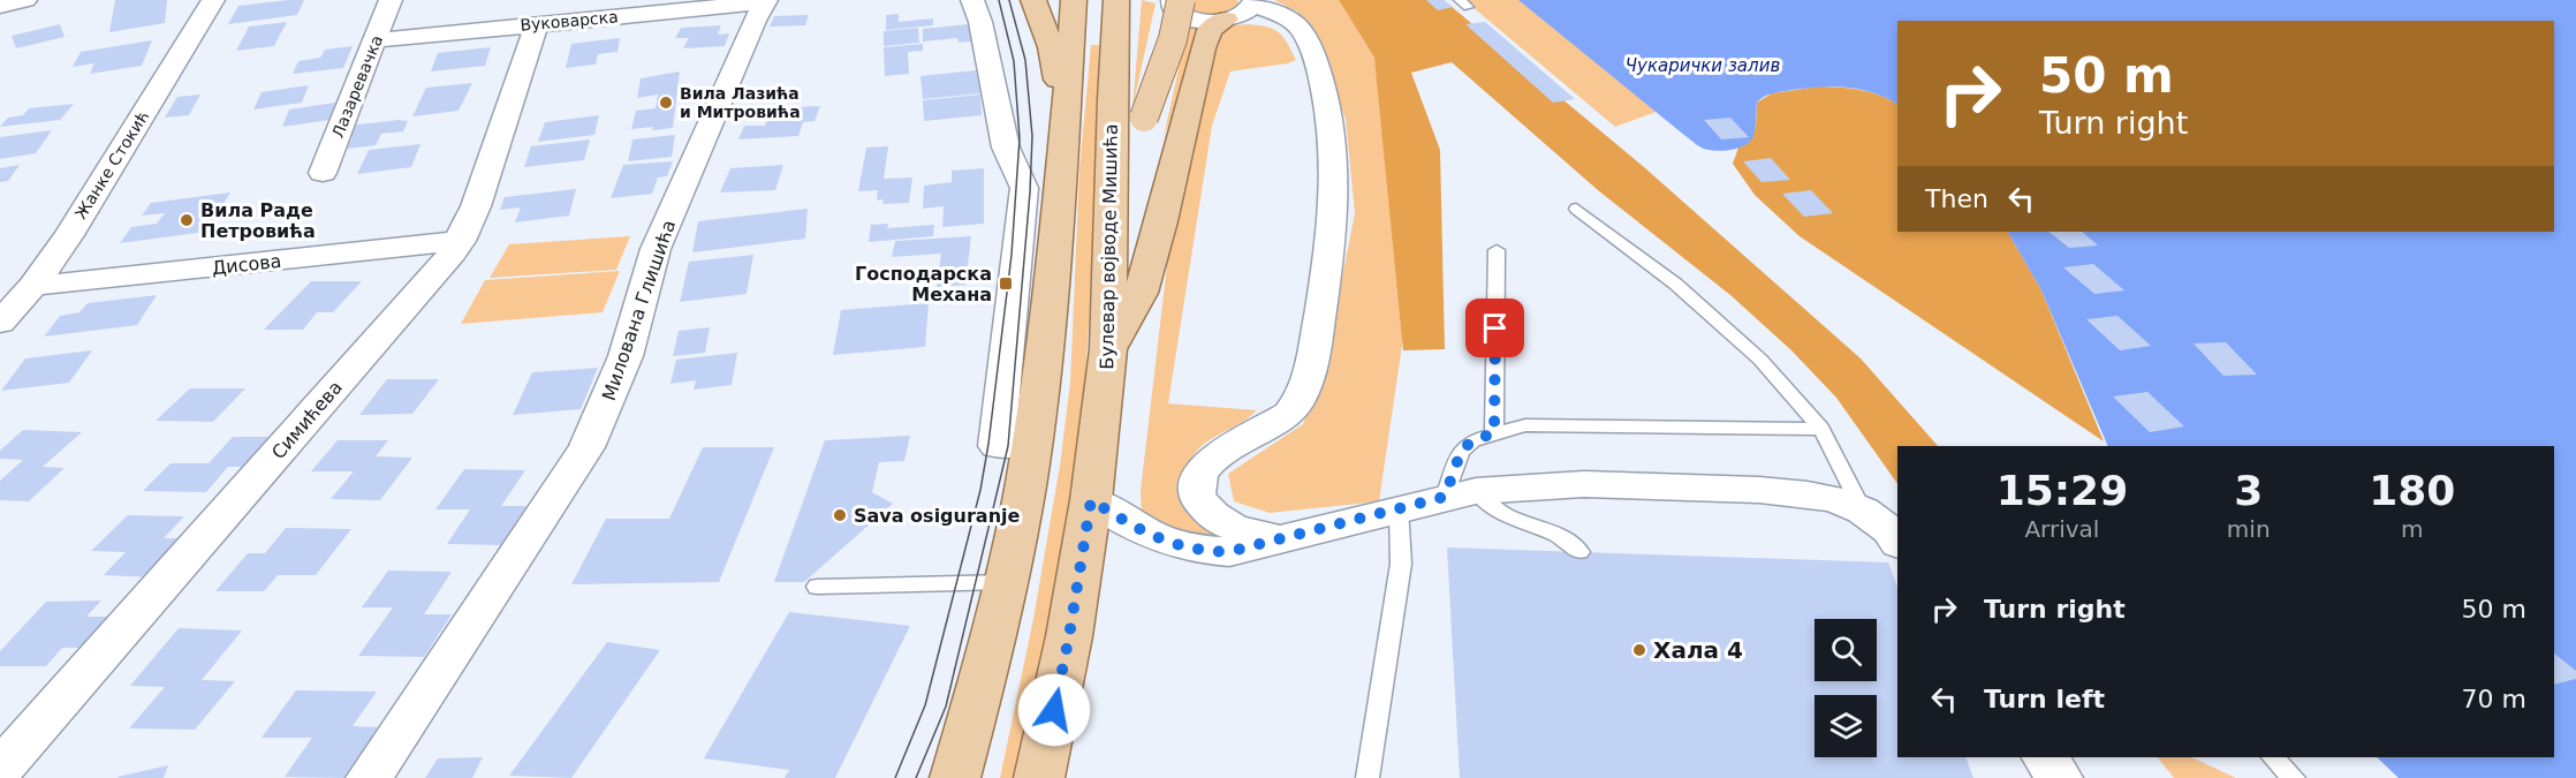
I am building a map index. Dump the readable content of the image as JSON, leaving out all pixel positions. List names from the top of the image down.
{
  "streets": {
    "main road": ["Булевар војводе Мишића"],
    "street": [
      "Вуковарска",
      "Лазаревачка",
      "Жанке Стокић",
      "Дисова",
      "Милована Глишића",
      "Симићева"
    ]
  },
  "crossings": [
    ["Вуковарска", "Лазаревачка"],
    ["Вуковарска", "Милована Глишића"],
    ["Вуковарска", "Симићева"],
    ["Жанке Стокић", "Дисова"],
    ["Дисова", "Симићева"]
  ],
  "water": ["Чукарички залив"],
  "places": {
    "other": [
      "Вила Лазића и Митровића",
      "Вила Раде Петровића",
      "Sava osiguranje",
      "Хала 4"
    ],
    "transit": ["Господарска Механа"]
  },
  "page": {
    "turn": ["50 m", "Turn right"],
    "then": "Then",
    "eta": [
      "15:29",
      "Arrival",
      "3",
      "min",
      "180",
      "m"
    ],
    "list": [
      {
        "name": "Turn right",
        "value": "50 m"
      },
      {
        "name": "Turn left",
        "value": "70 m"
      }
    ]
  }
}
